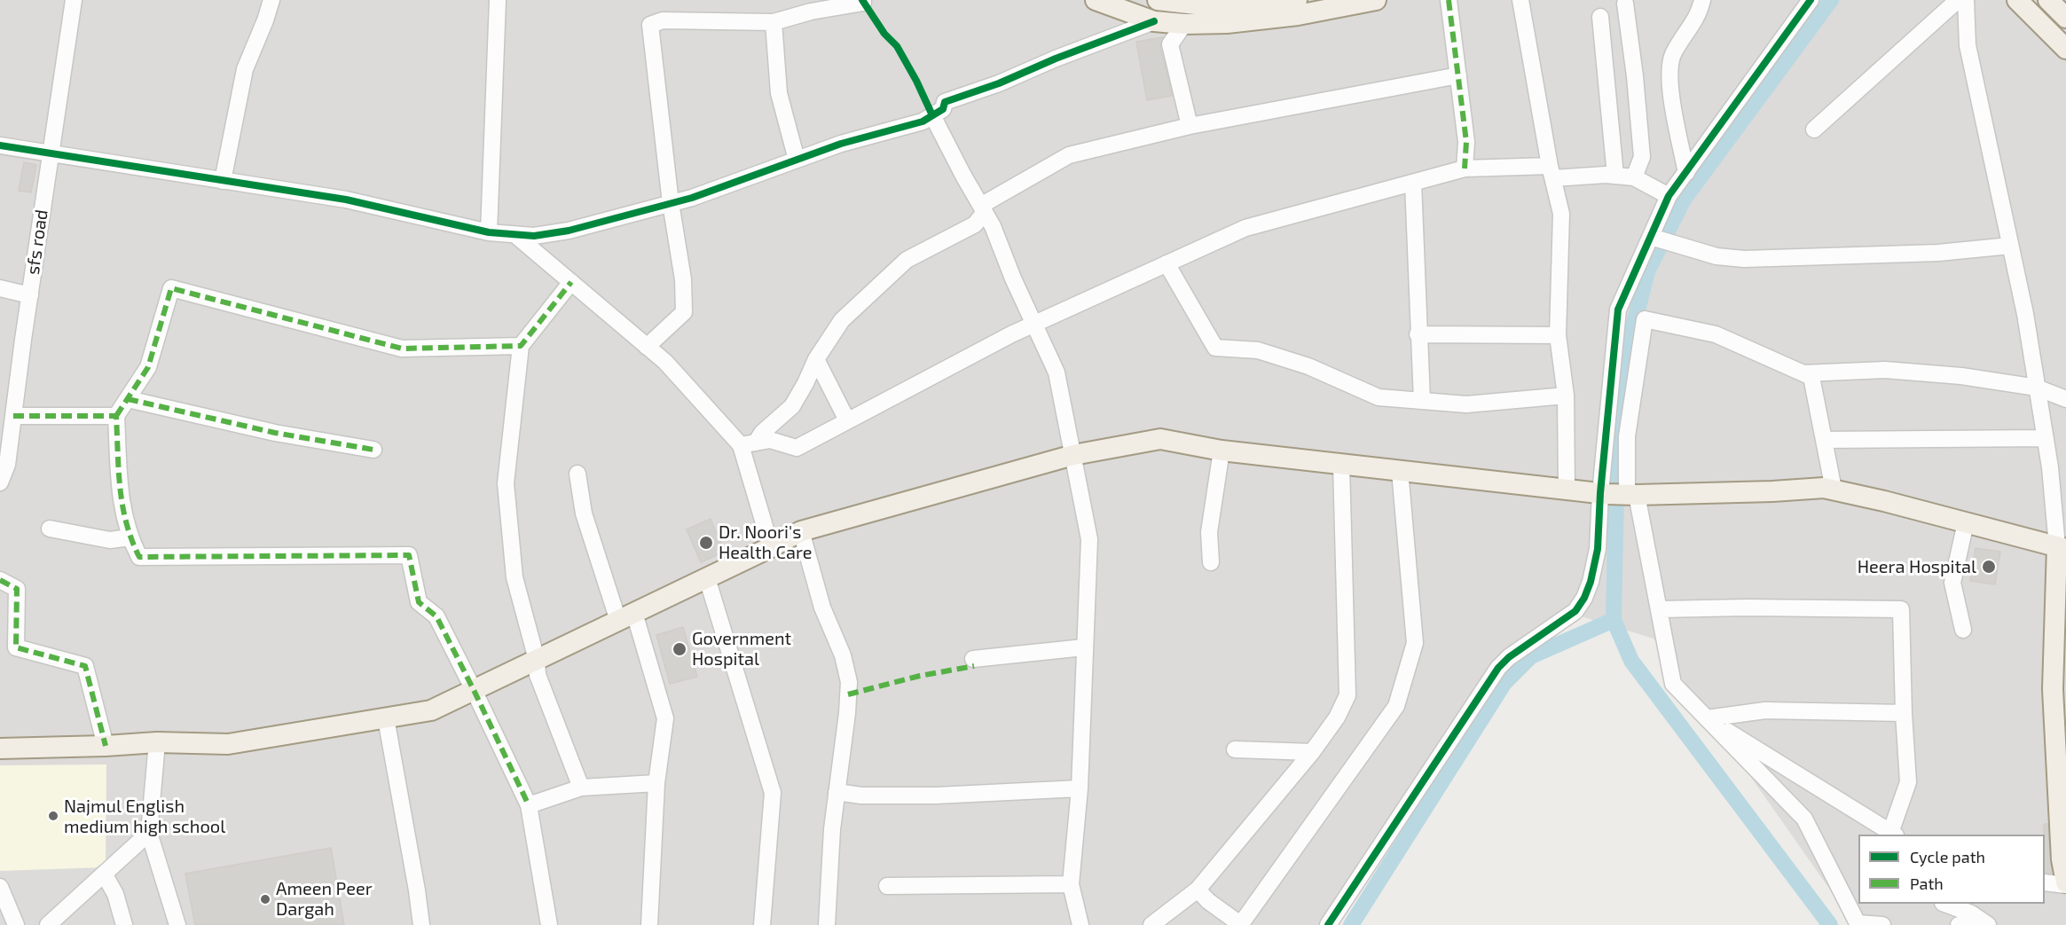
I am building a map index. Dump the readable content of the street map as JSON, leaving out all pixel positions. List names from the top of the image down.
{
  "streets": {
    "street": ["sfs road"]
  },
  "places": [
    "Dr. Noori's Health Care",
    "Heera Hospital",
    "Government Hospital",
    "Najmul English medium high school",
    "Ameen Peer Dargah"
  ],
  "legend": ["Cycle path", "Path"]
}
